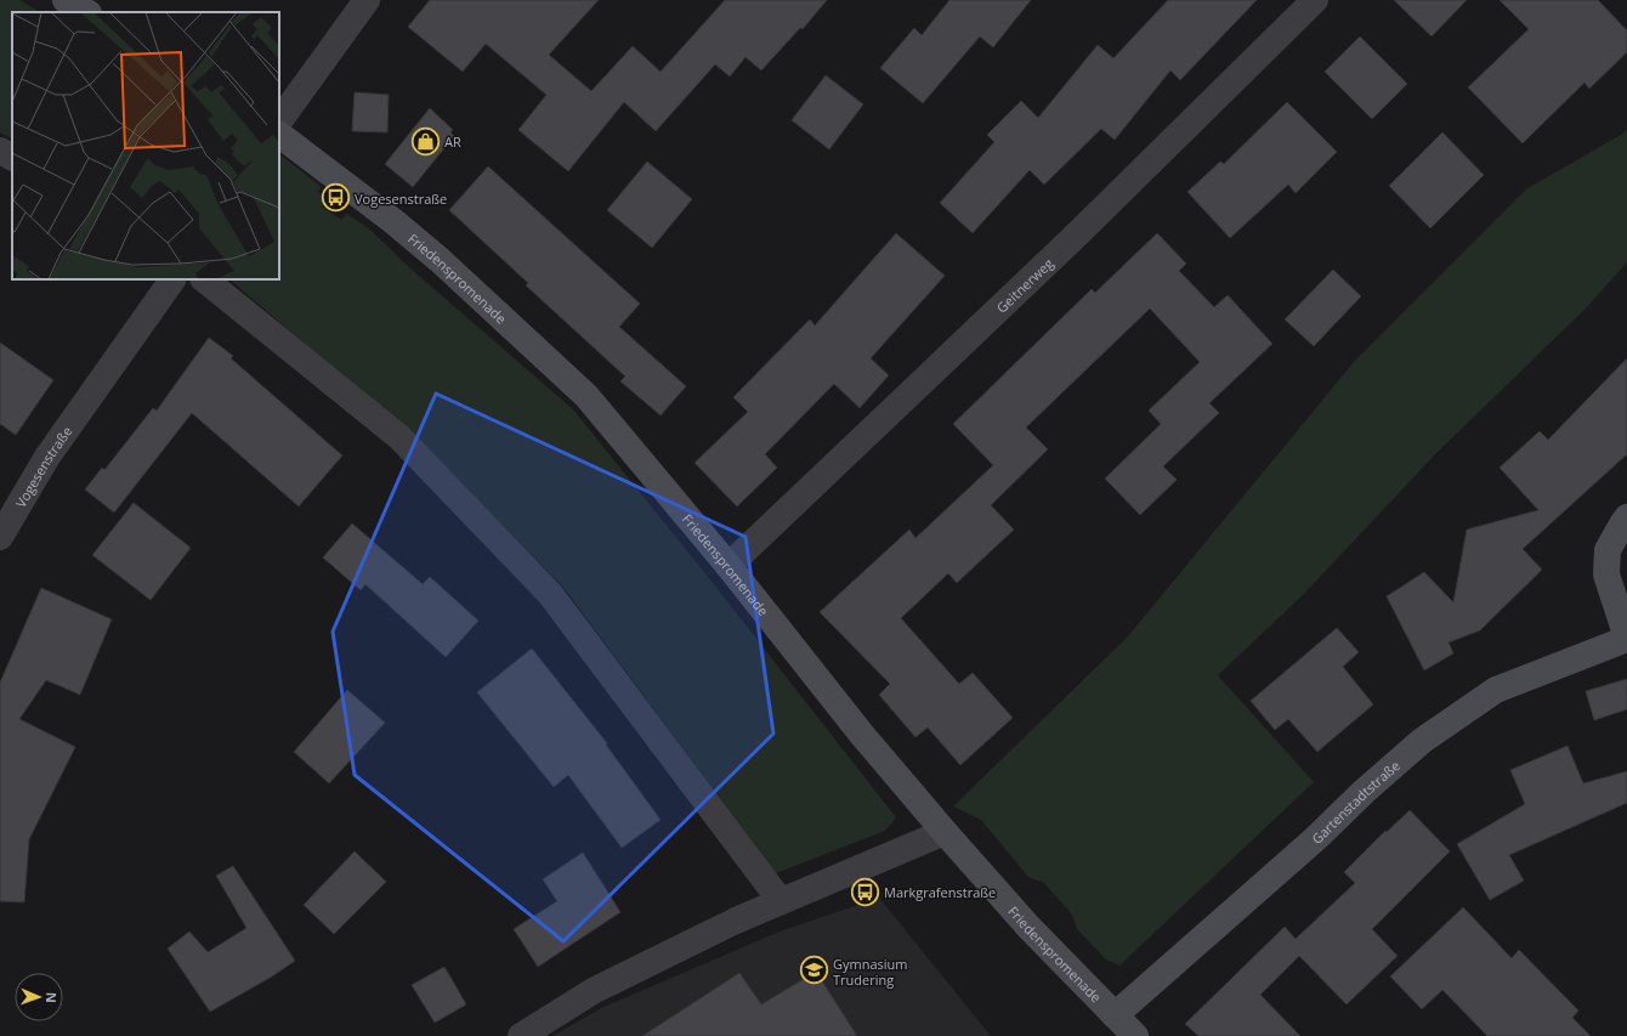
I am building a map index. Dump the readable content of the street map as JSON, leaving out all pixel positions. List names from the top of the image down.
{
  "streets": {
    "street": [
      "Friedenspromenade",
      "Geitnerweg",
      "Vogesenstraße",
      "Gartenstadtstraße"
    ]
  },
  "crossings": [
    ["Friedenspromenade", "Geitnerweg"],
    ["Friedenspromenade", "Gartenstadtstraße"]
  ],
  "places": {
    "shop": ["AR"],
    "bus stop": ["Vogesenstraße", "Markgrafenstraße"],
    "school or university": ["Gymnasium Trudering"]
  },
  "north": "right"
}
